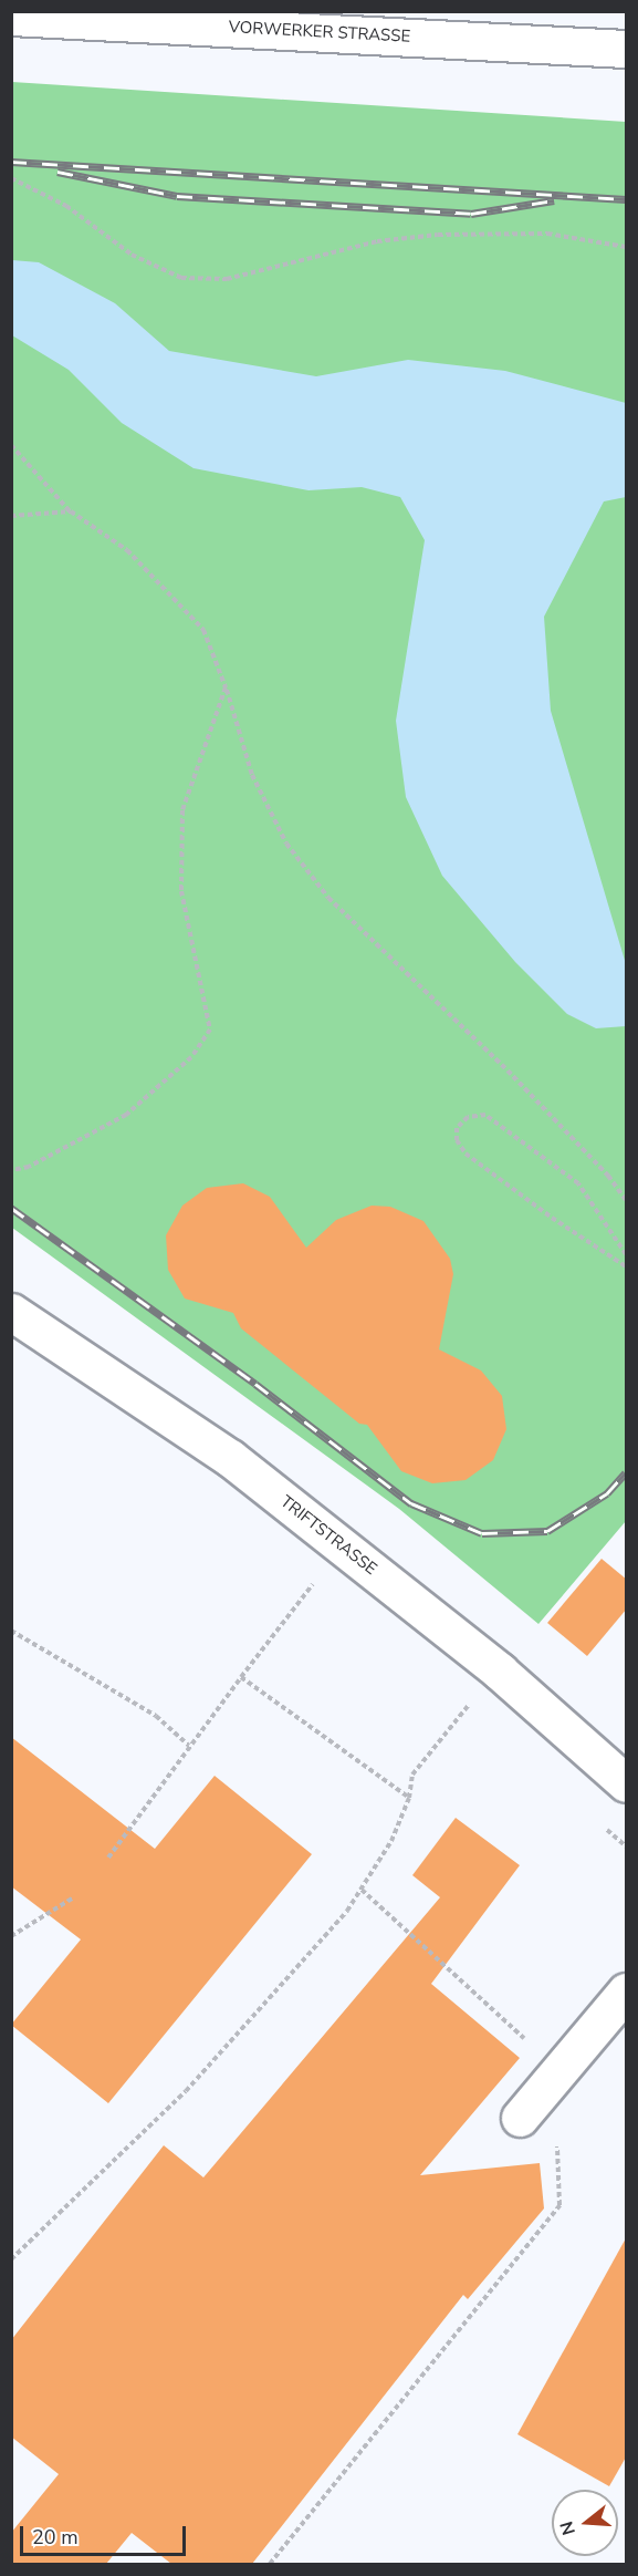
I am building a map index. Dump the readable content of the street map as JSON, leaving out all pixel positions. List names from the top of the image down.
{
  "streets": {
    "street": ["VORWERKER STRASSE", "TRIFTSTRASSE"]
  },
  "scale_bar": "20 m",
  "north": "left"
}
